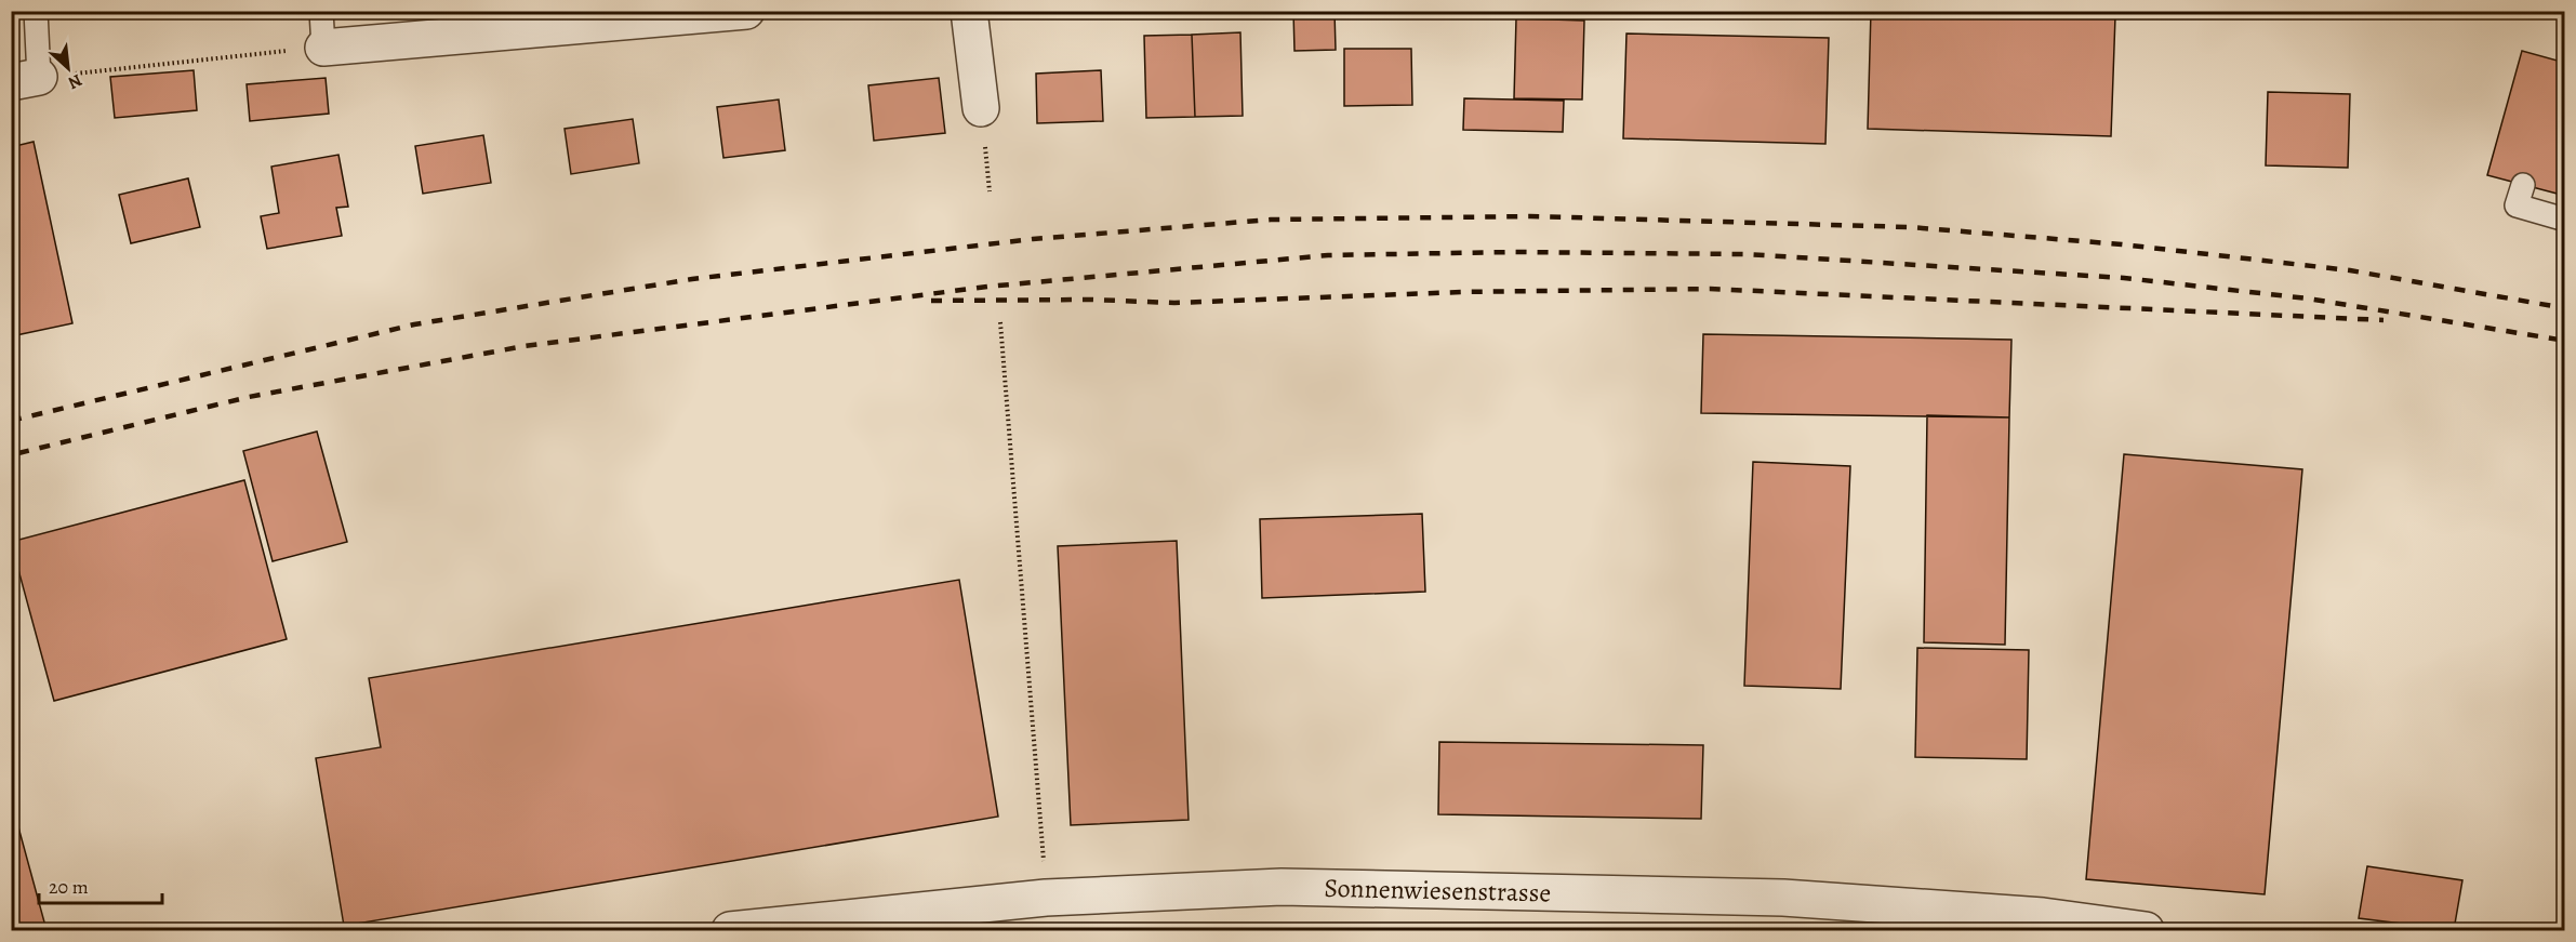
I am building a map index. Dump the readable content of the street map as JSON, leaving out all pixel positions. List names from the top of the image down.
{
  "streets": {
    "street": ["Sonnenwiesenstrasse"]
  },
  "scale_bar": "20 m",
  "north": "bottom right"
}
